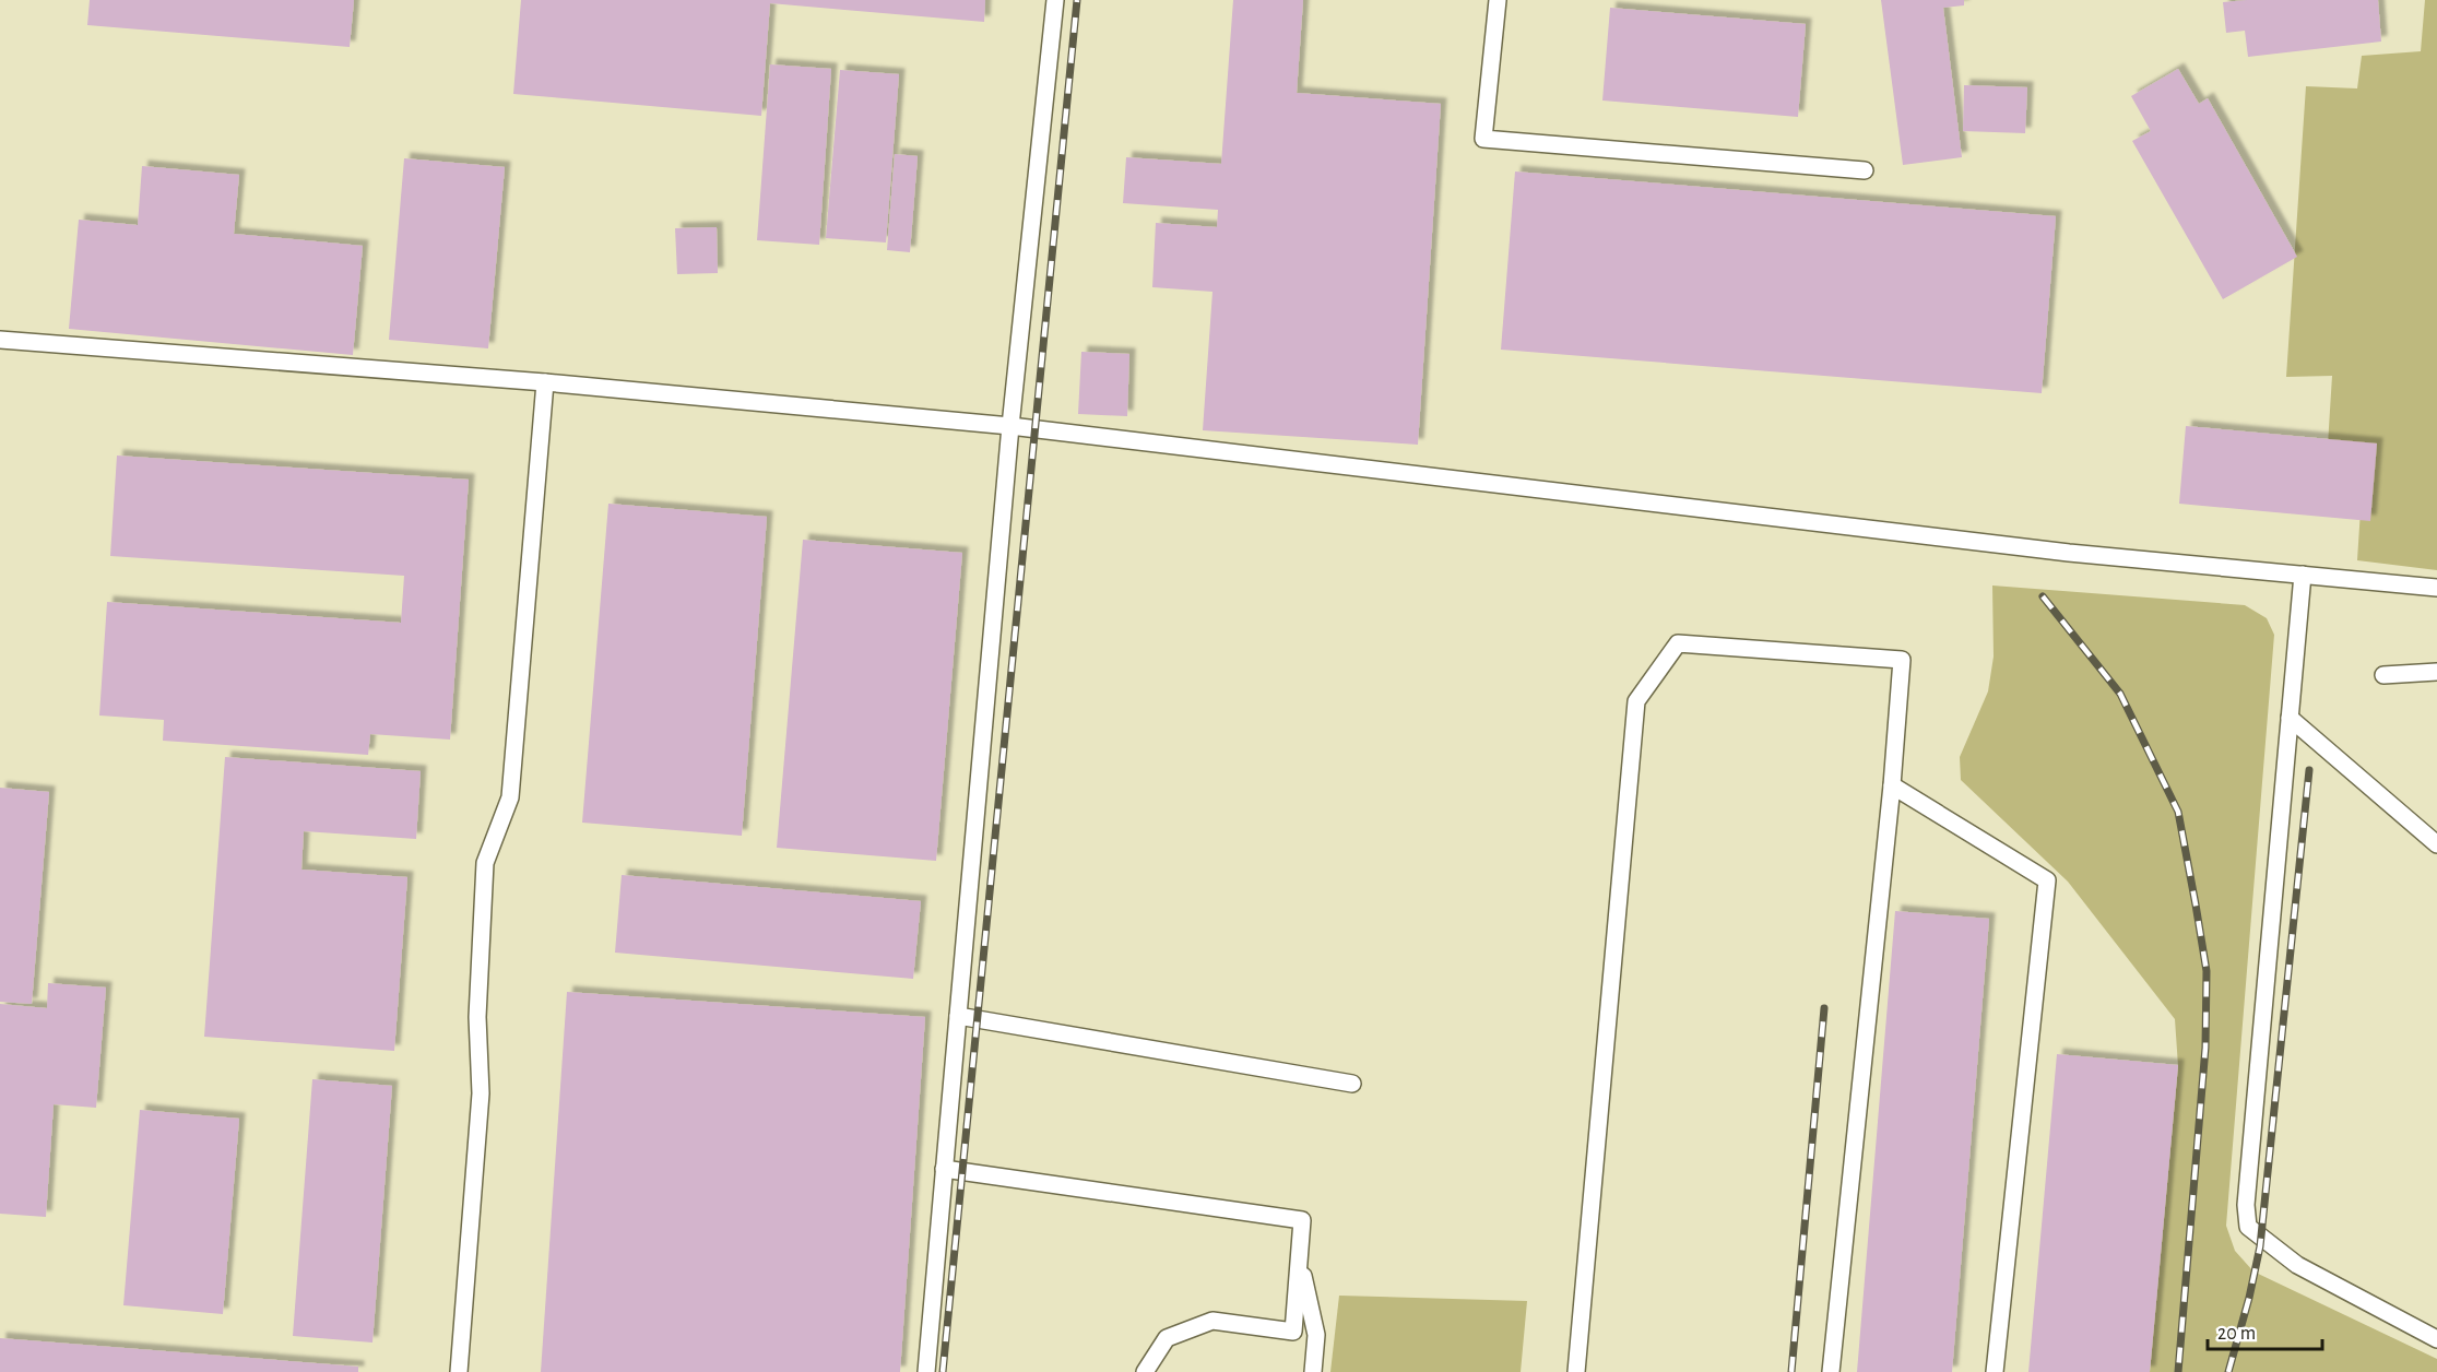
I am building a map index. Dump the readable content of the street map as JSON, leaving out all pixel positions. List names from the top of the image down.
{
  "scale_bar": "20 m"
}
